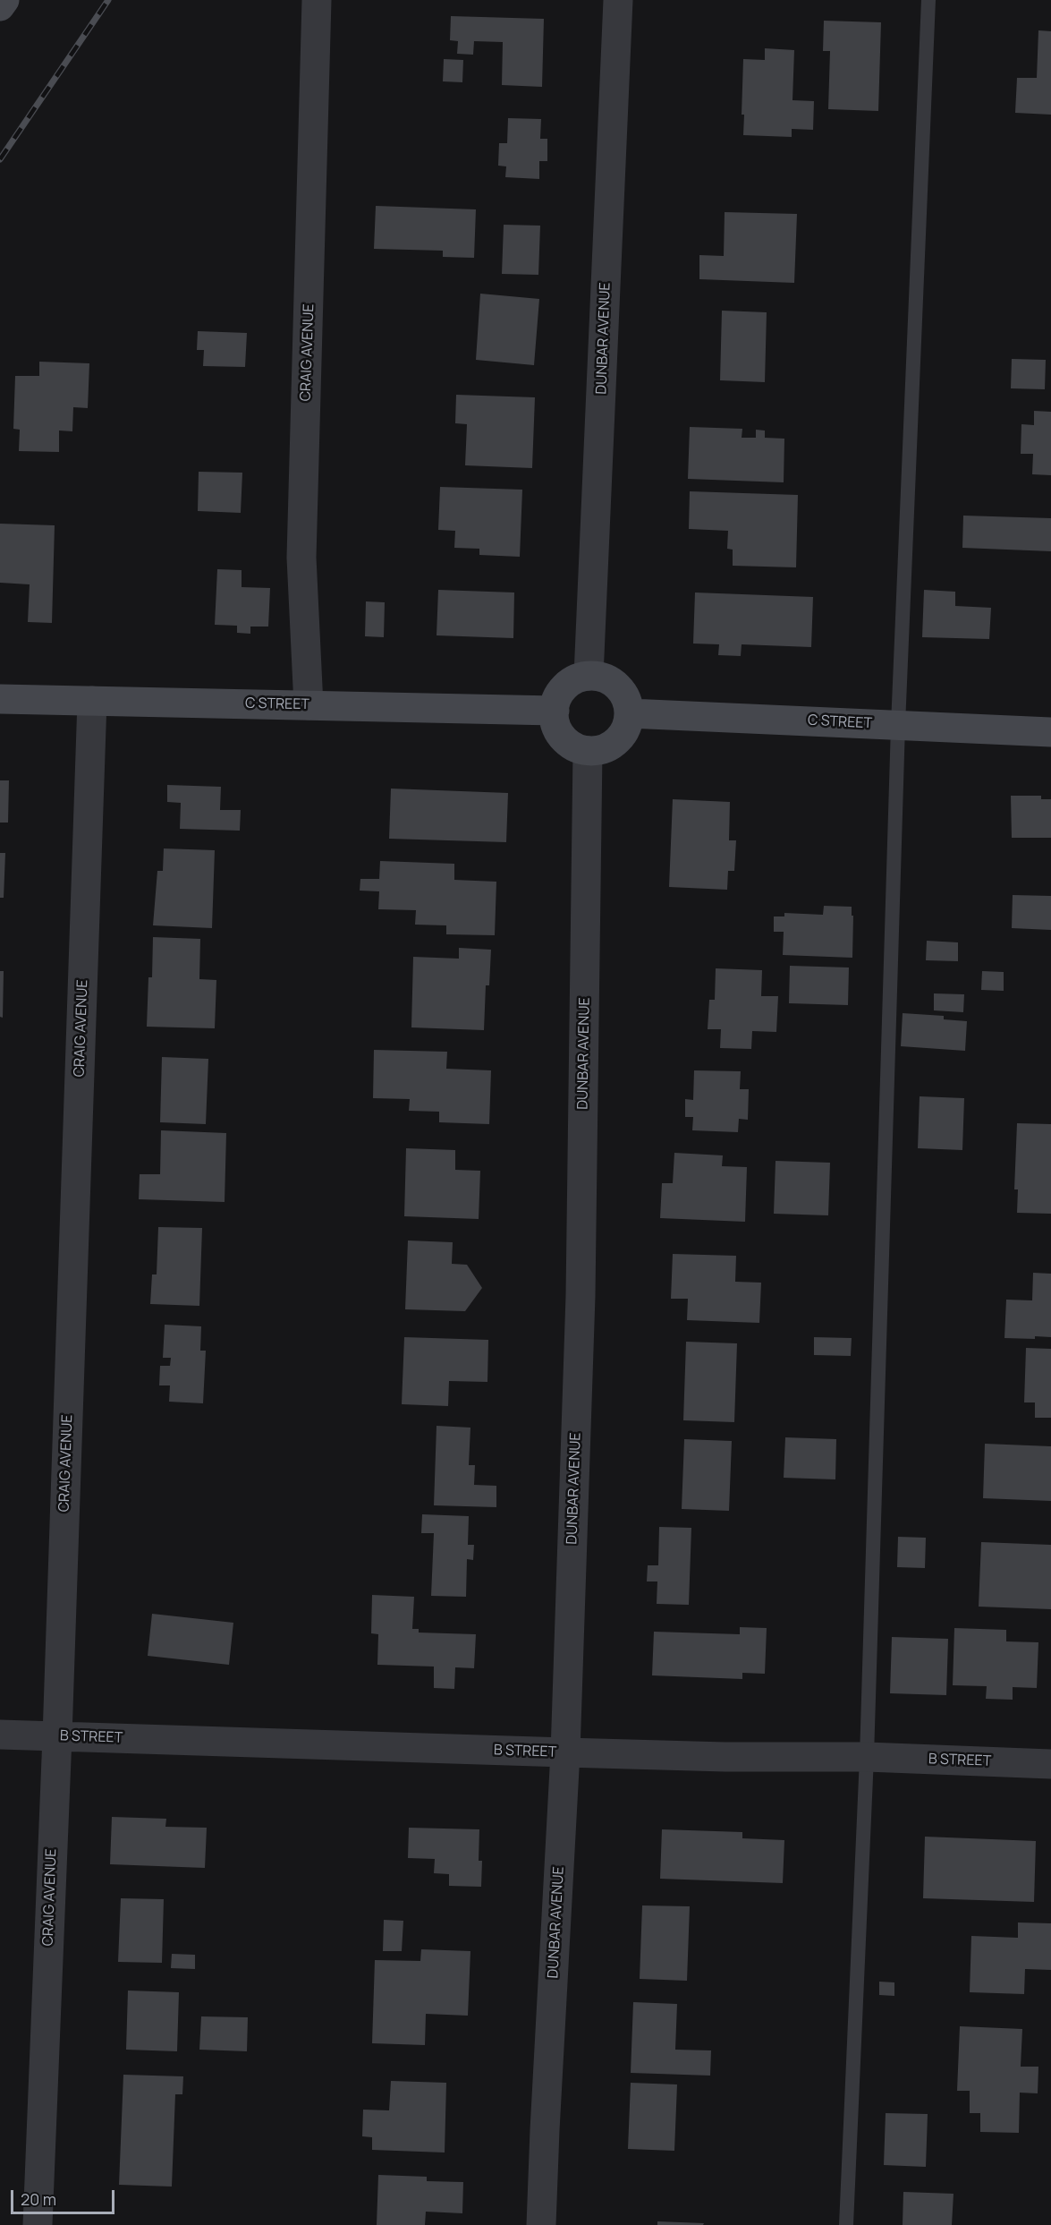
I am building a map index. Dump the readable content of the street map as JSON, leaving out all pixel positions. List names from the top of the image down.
{
  "streets": {
    "street": [
      "DUNBAR AVENUE",
      "CRAIG AVENUE",
      "C STREET",
      "B STREET"
    ]
  },
  "crossings": [
    ["DUNBAR AVENUE", "C STREET"],
    ["DUNBAR AVENUE", "B STREET"],
    ["CRAIG AVENUE", "C STREET"],
    ["CRAIG AVENUE", "B STREET"]
  ],
  "scale_bar": "20 m"
}
